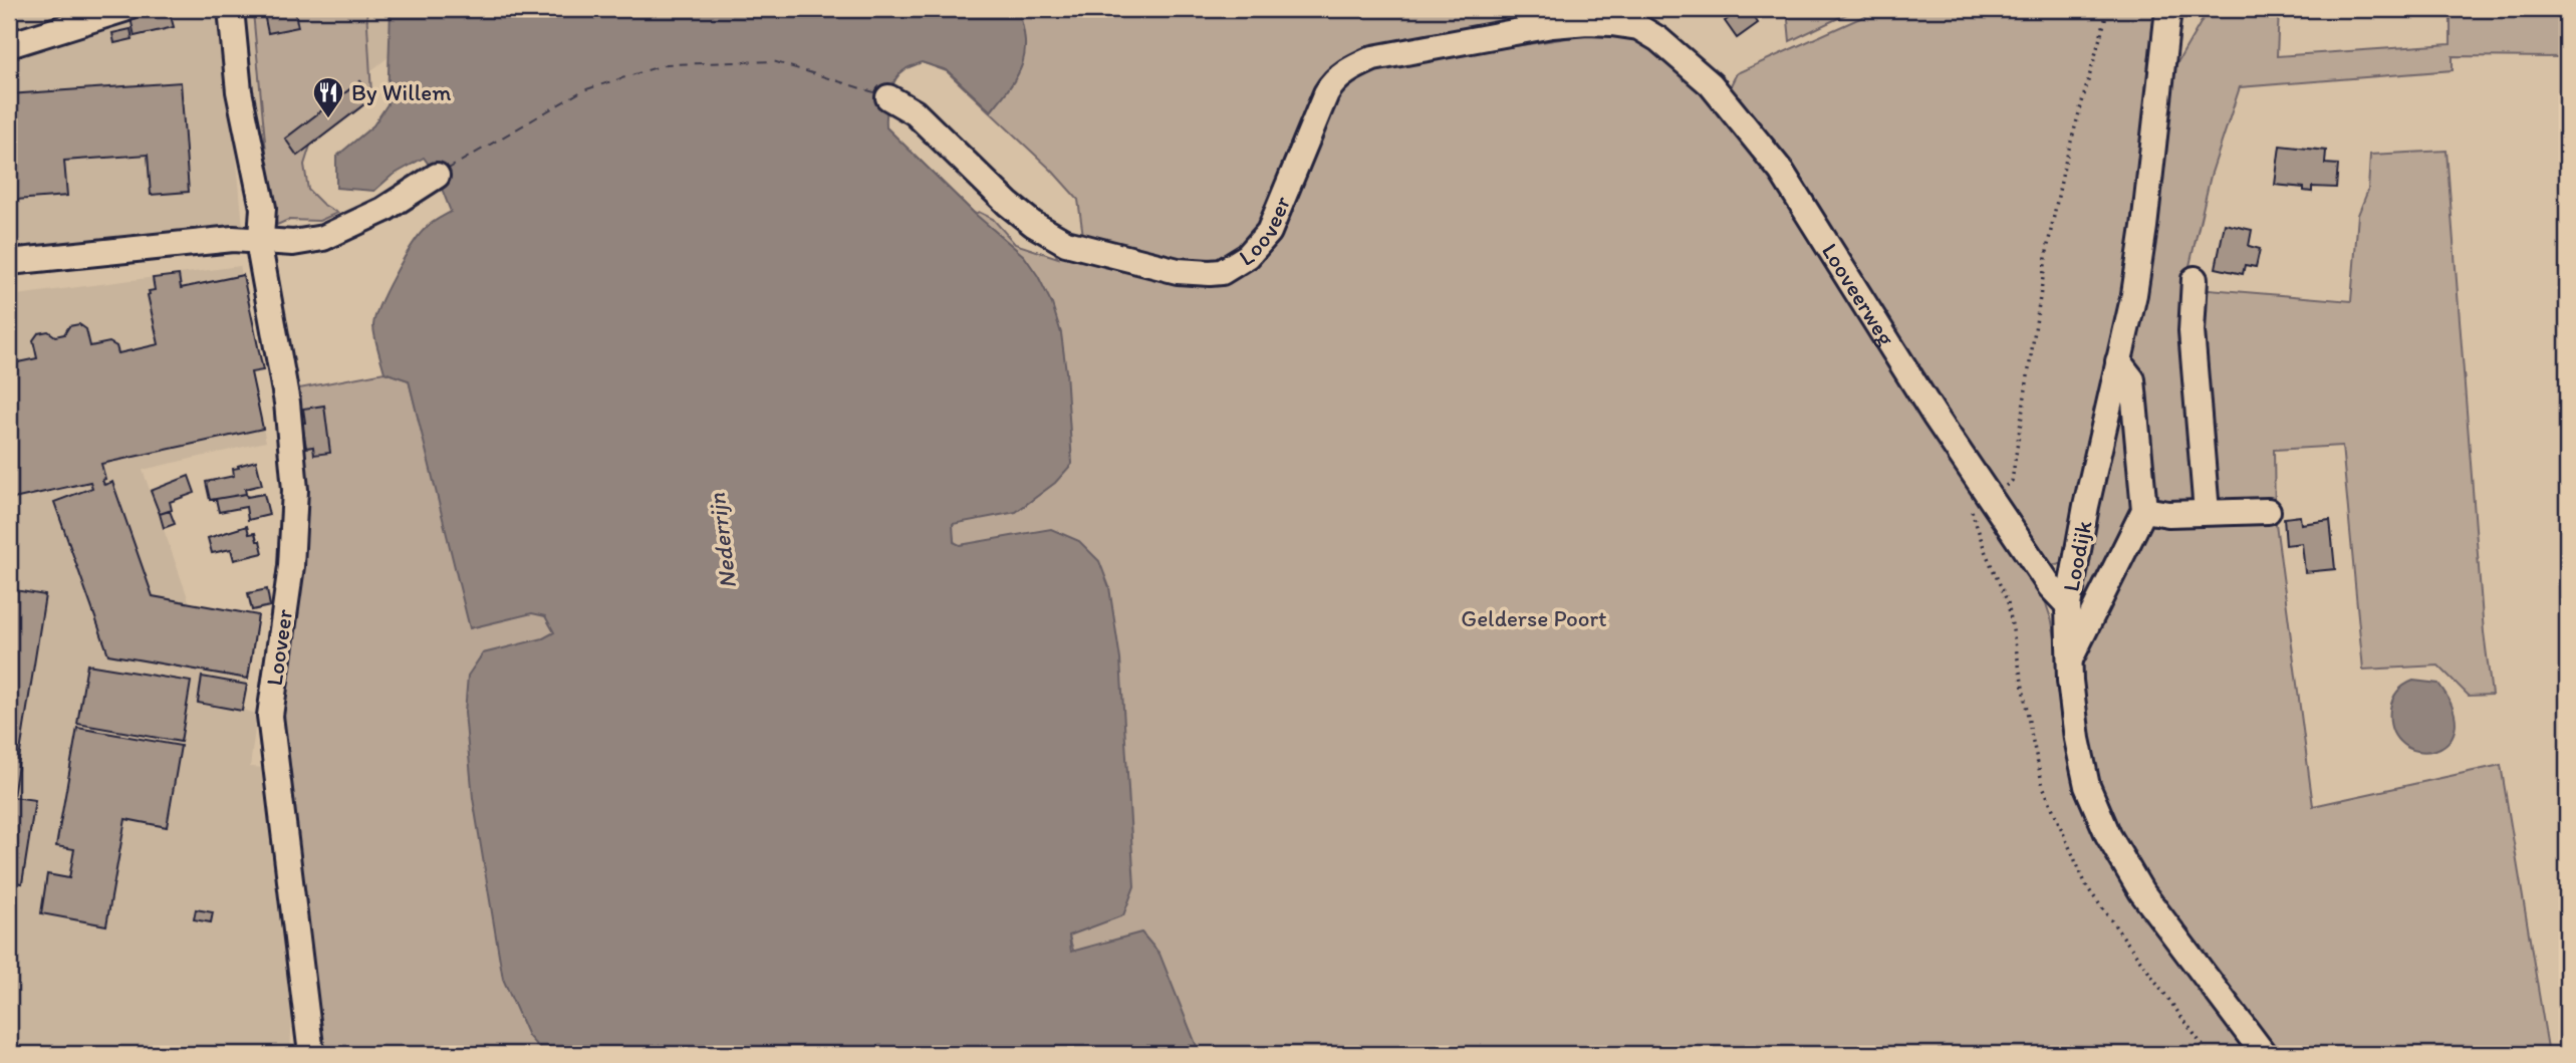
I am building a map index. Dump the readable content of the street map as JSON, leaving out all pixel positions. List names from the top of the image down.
{
  "streets": {
    "street": ["Looveer", "Looveerweg", "Loodijk"]
  },
  "crossings": [
    ["Looveer", "Looveerweg"],
    ["Looveerweg", "Loodijk"]
  ],
  "water": ["Nederrijn"],
  "parks": ["Gelderse Poort"],
  "places": {
    "restaurant": ["By Willem"]
  }
}
